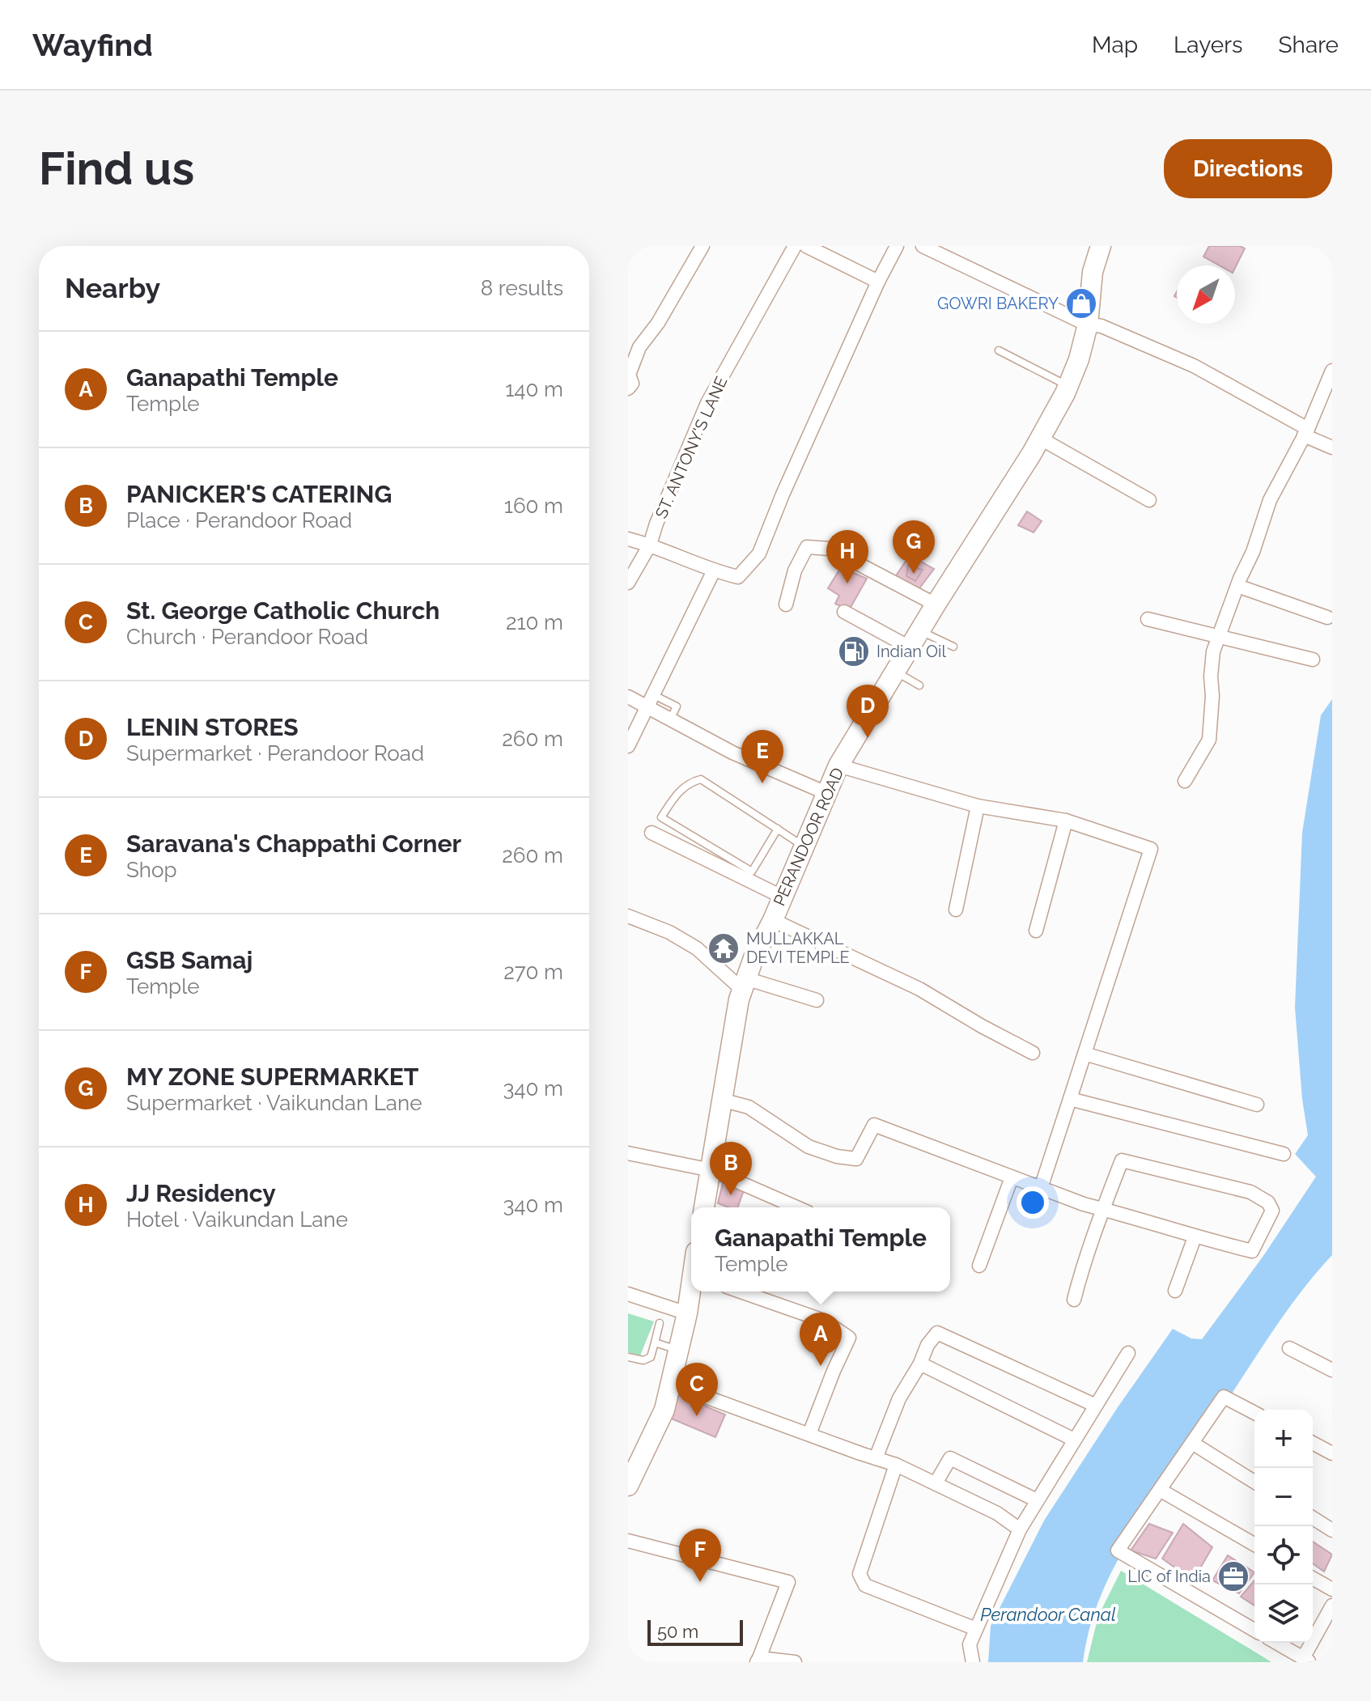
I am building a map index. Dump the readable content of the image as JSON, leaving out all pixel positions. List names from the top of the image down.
{
  "streets": {
    "main road": ["PERANDOOR ROAD"],
    "street": ["ST. ANTONY'S LANE"]
  },
  "water": ["Perandoor Canal"],
  "places": {
    "shop": ["GOWRI BAKERY"],
    "fuel station": ["Indian Oil"],
    "temple": ["MULLAKKAL DEVI TEMPLE"],
    "office": ["LIC of India"]
  },
  "scale_bar": "50 m",
  "north": "bottom left",
  "page": {
    "header": "Wayfind",
    "nav": ["Map", "Layers", "Share"],
    "buttons": "Directions",
    "title": "Find us",
    "heading": ["Nearby", "8 results"],
    "list": [
      {
        "mark": "A",
        "name": "Ganapathi Temple",
        "note": "Temple",
        "value": "140 m"
      },
      {
        "mark": "B",
        "name": "PANICKER'S CATERING",
        "note": "Place · Perandoor Road",
        "value": "160 m"
      },
      {
        "mark": "C",
        "name": "St. George Catholic Church",
        "note": "Church · Perandoor Road",
        "value": "210 m"
      },
      {
        "mark": "D",
        "name": "LENIN STORES",
        "note": "Supermarket · Perandoor Road",
        "value": "260 m"
      },
      {
        "mark": "E",
        "name": "Saravana's Chappathi Corner",
        "note": "Shop",
        "value": "260 m"
      },
      {
        "mark": "F",
        "name": "GSB Samaj",
        "note": "Temple",
        "value": "270 m"
      },
      {
        "mark": "G",
        "name": "MY ZONE SUPERMARKET",
        "note": "Supermarket · Vaikundan Lane",
        "value": "340 m"
      },
      {
        "mark": "H",
        "name": "JJ Residency",
        "note": "Hotel · Vaikundan Lane",
        "value": "340 m"
      }
    ],
    "pins": [
      "G",
      "H",
      "D",
      "E",
      "B",
      "A",
      "C",
      "F"
    ],
    "popup": ["Ganapathi Temple", "Temple"],
    "map_buttons": ["+", "−"],
    "scale": "50 m"
  }
}
